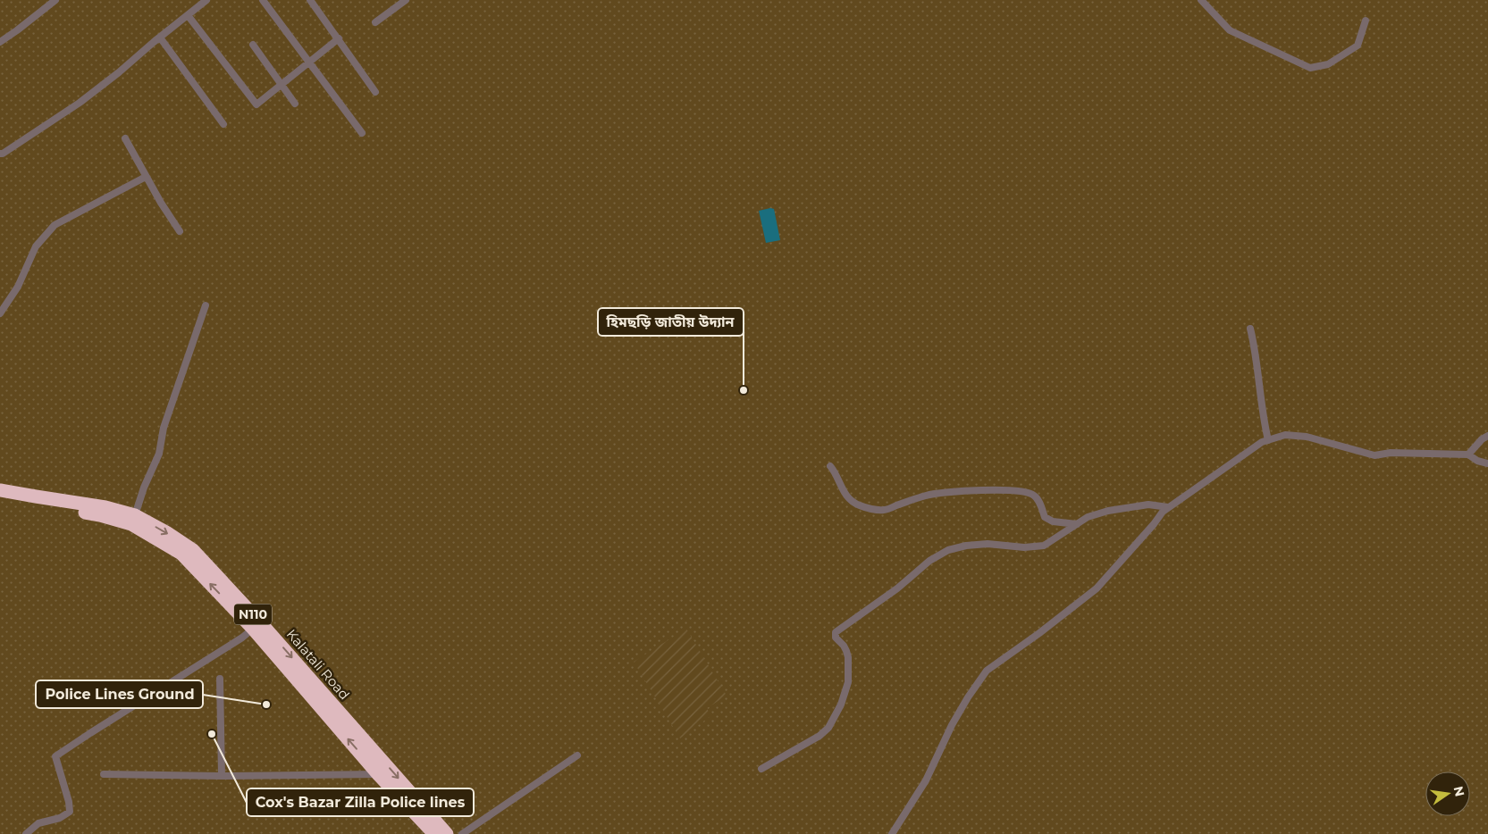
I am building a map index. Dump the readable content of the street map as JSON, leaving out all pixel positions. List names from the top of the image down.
{
  "streets": {
    "highway": ["N110", "Kalatali Road"]
  },
  "places": ["হিমছড়ি জাতীয় উদ্যান", "Police Lines Ground", "Cox's Bazar Zilla Police lines"],
  "north": "right"
}
